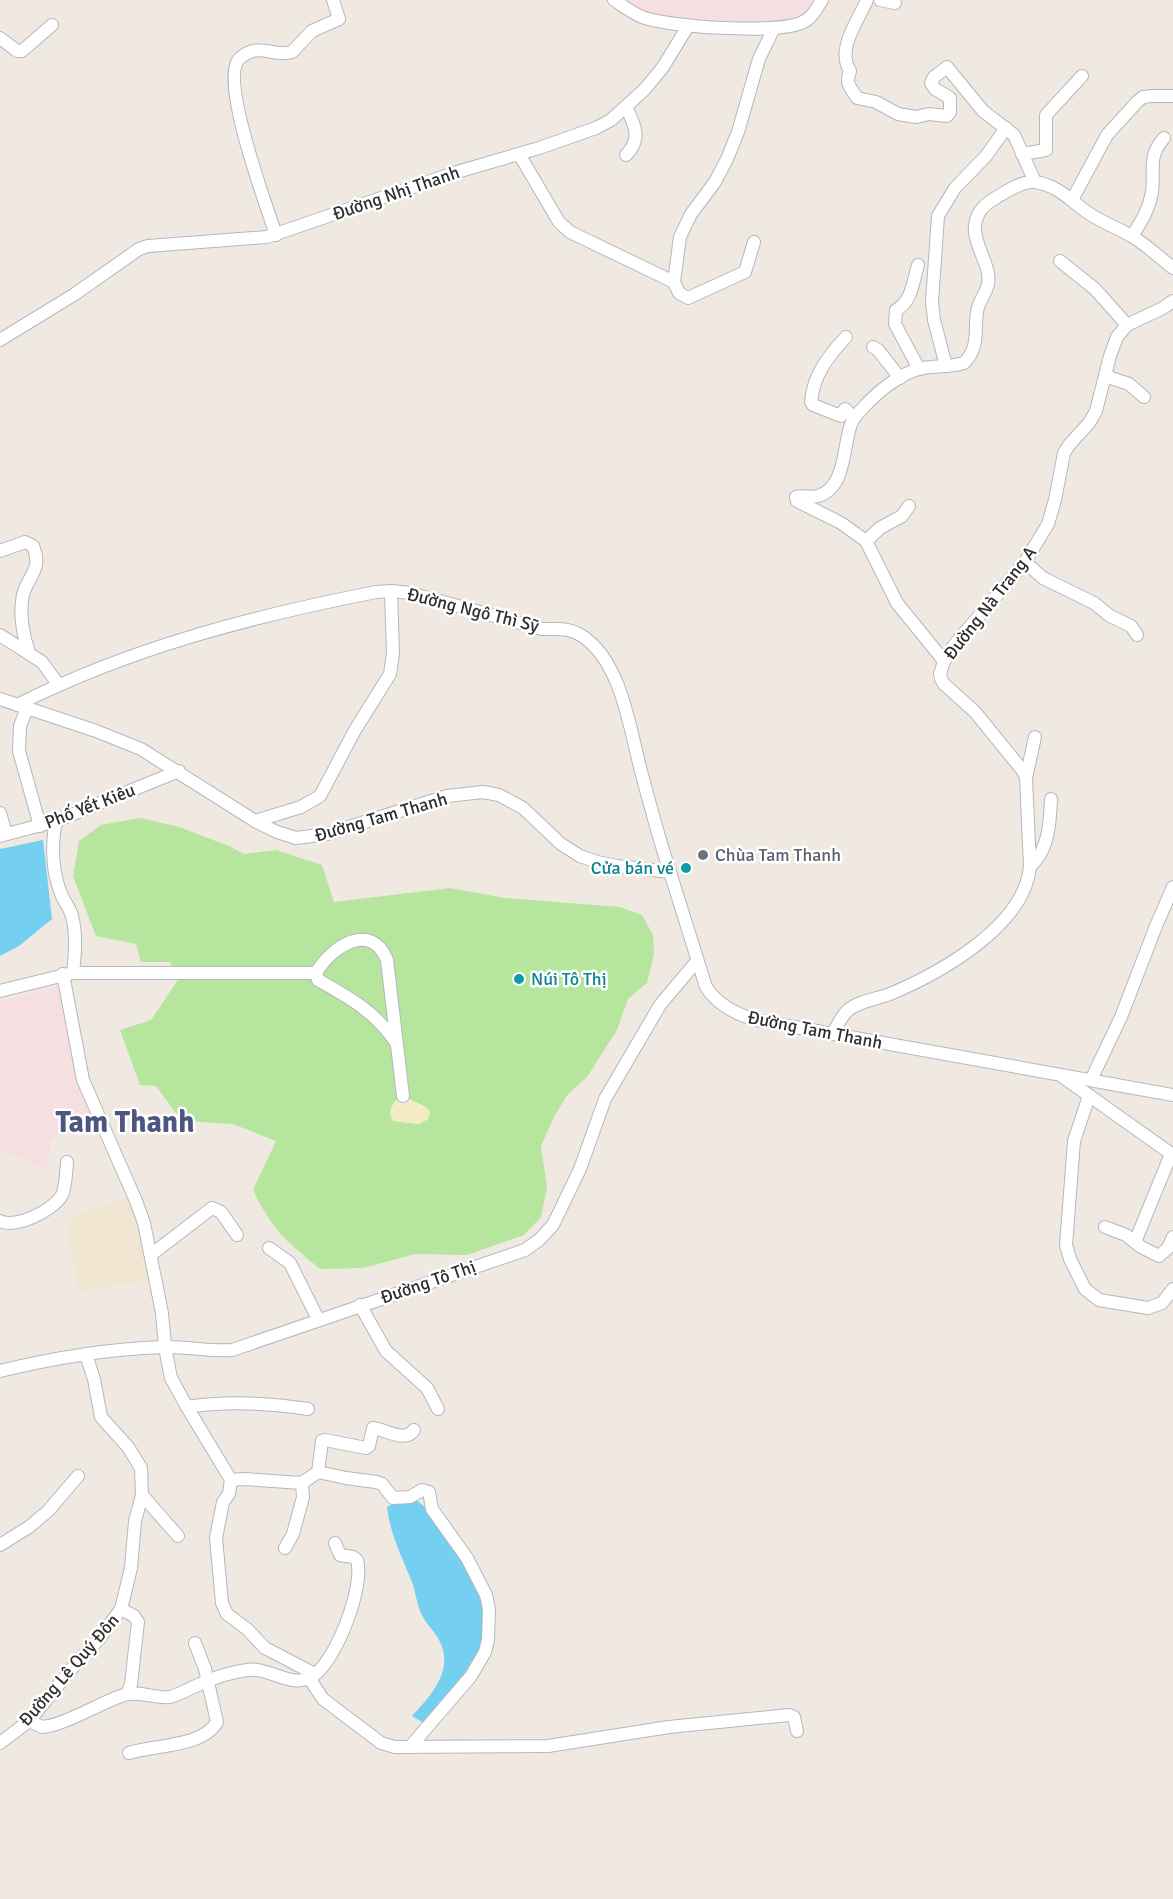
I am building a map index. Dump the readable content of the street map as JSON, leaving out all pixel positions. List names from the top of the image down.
{
  "streets": {
    "street": [
      "Đường Nhị Thanh",
      "Đường Nà Trang A",
      "Đường Ngô Thì Sỹ",
      "Phố Yết Kiêu",
      "Đường Tam Thanh",
      "Đường Tô Thị",
      "Đường Lê Quý Đôn"
    ]
  },
  "crossings": [
    ["Đường Ngô Thì Sỹ", "Đường Tam Thanh"],
    ["Phố Yết Kiêu", "Đường Tam Thanh"],
    ["Đường Tam Thanh", "Đường Tô Thị"],
    ["Đường Tô Thị", "Đường Lê Quý Đôn"]
  ],
  "districts": ["Tam Thanh"],
  "places": ["Chùa Tam Thanh", "Cửa bán vé", "Núi Tô Thị"]
}
